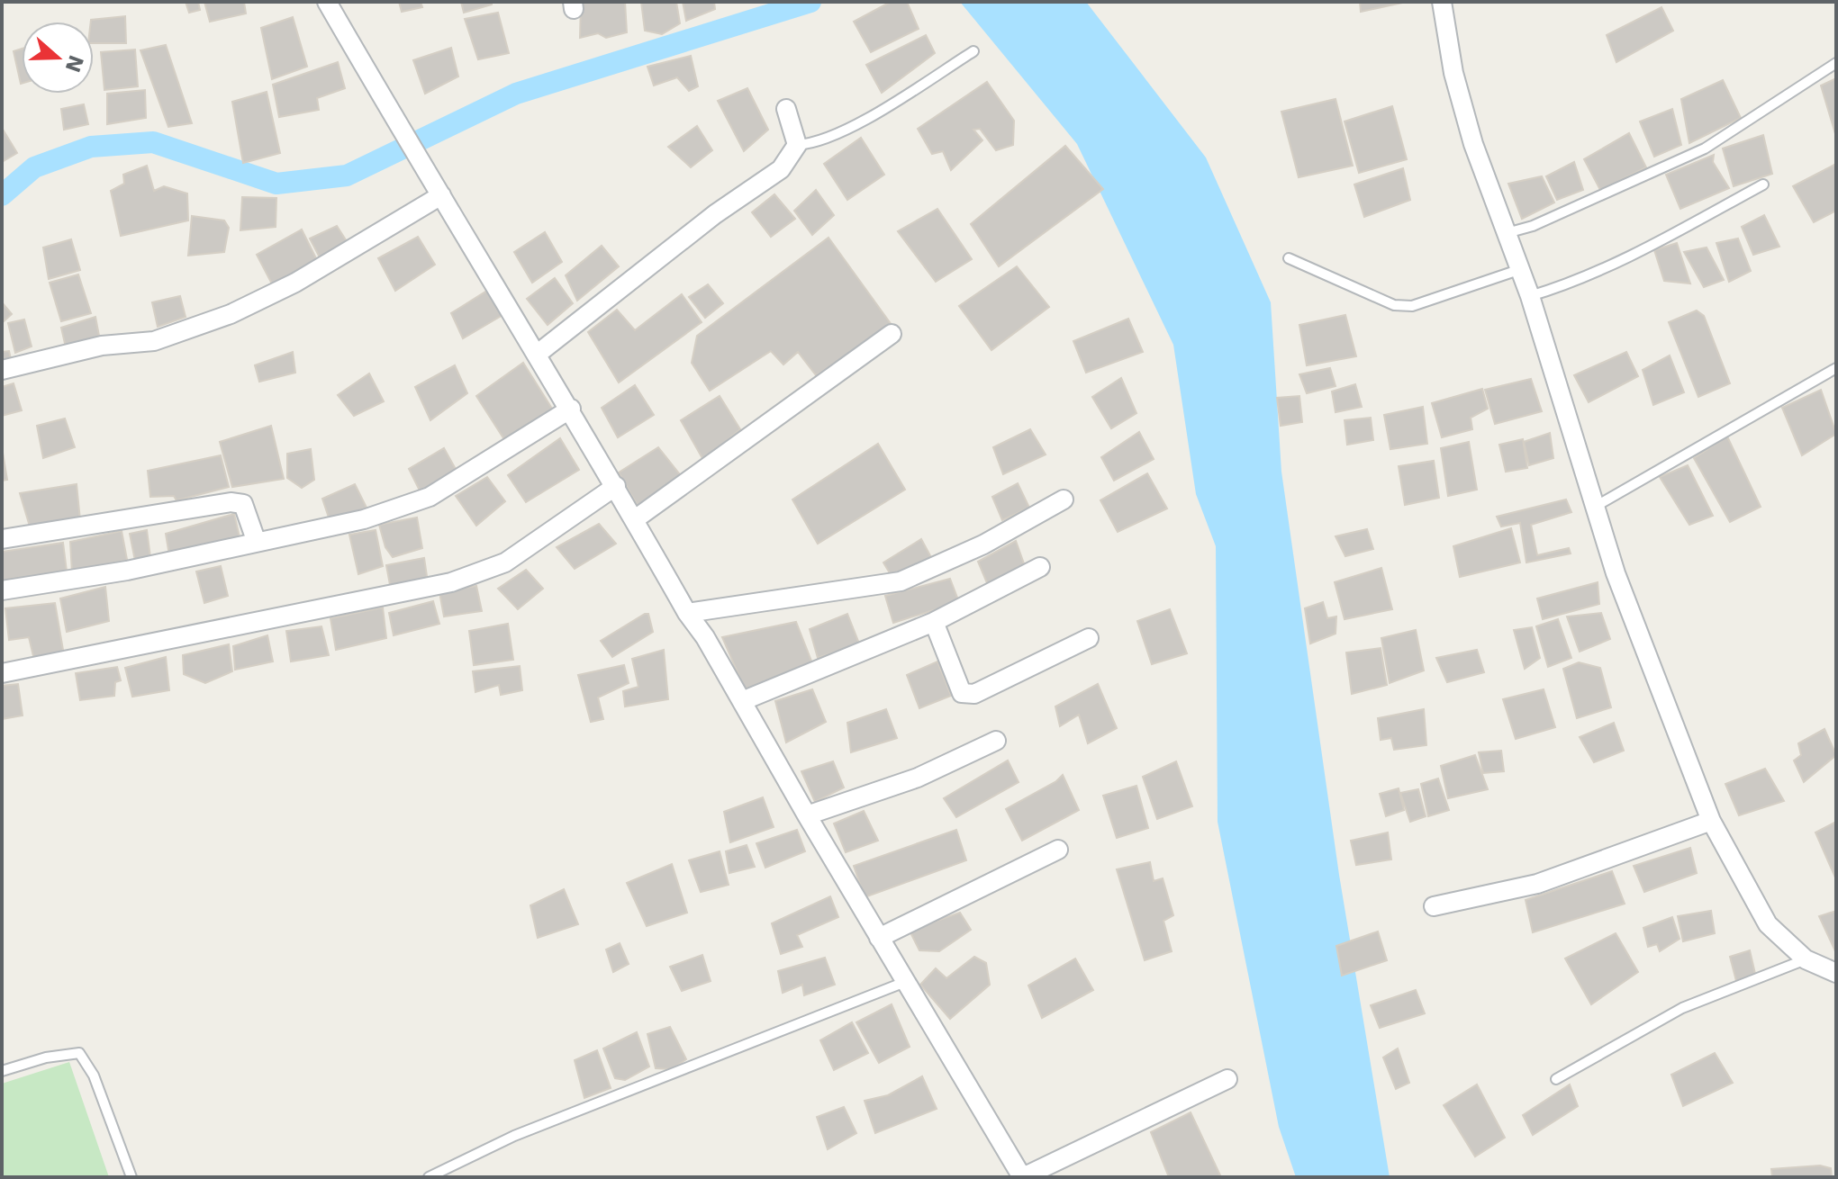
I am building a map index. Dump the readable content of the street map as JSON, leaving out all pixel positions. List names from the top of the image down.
{
  "north": "right"
}
